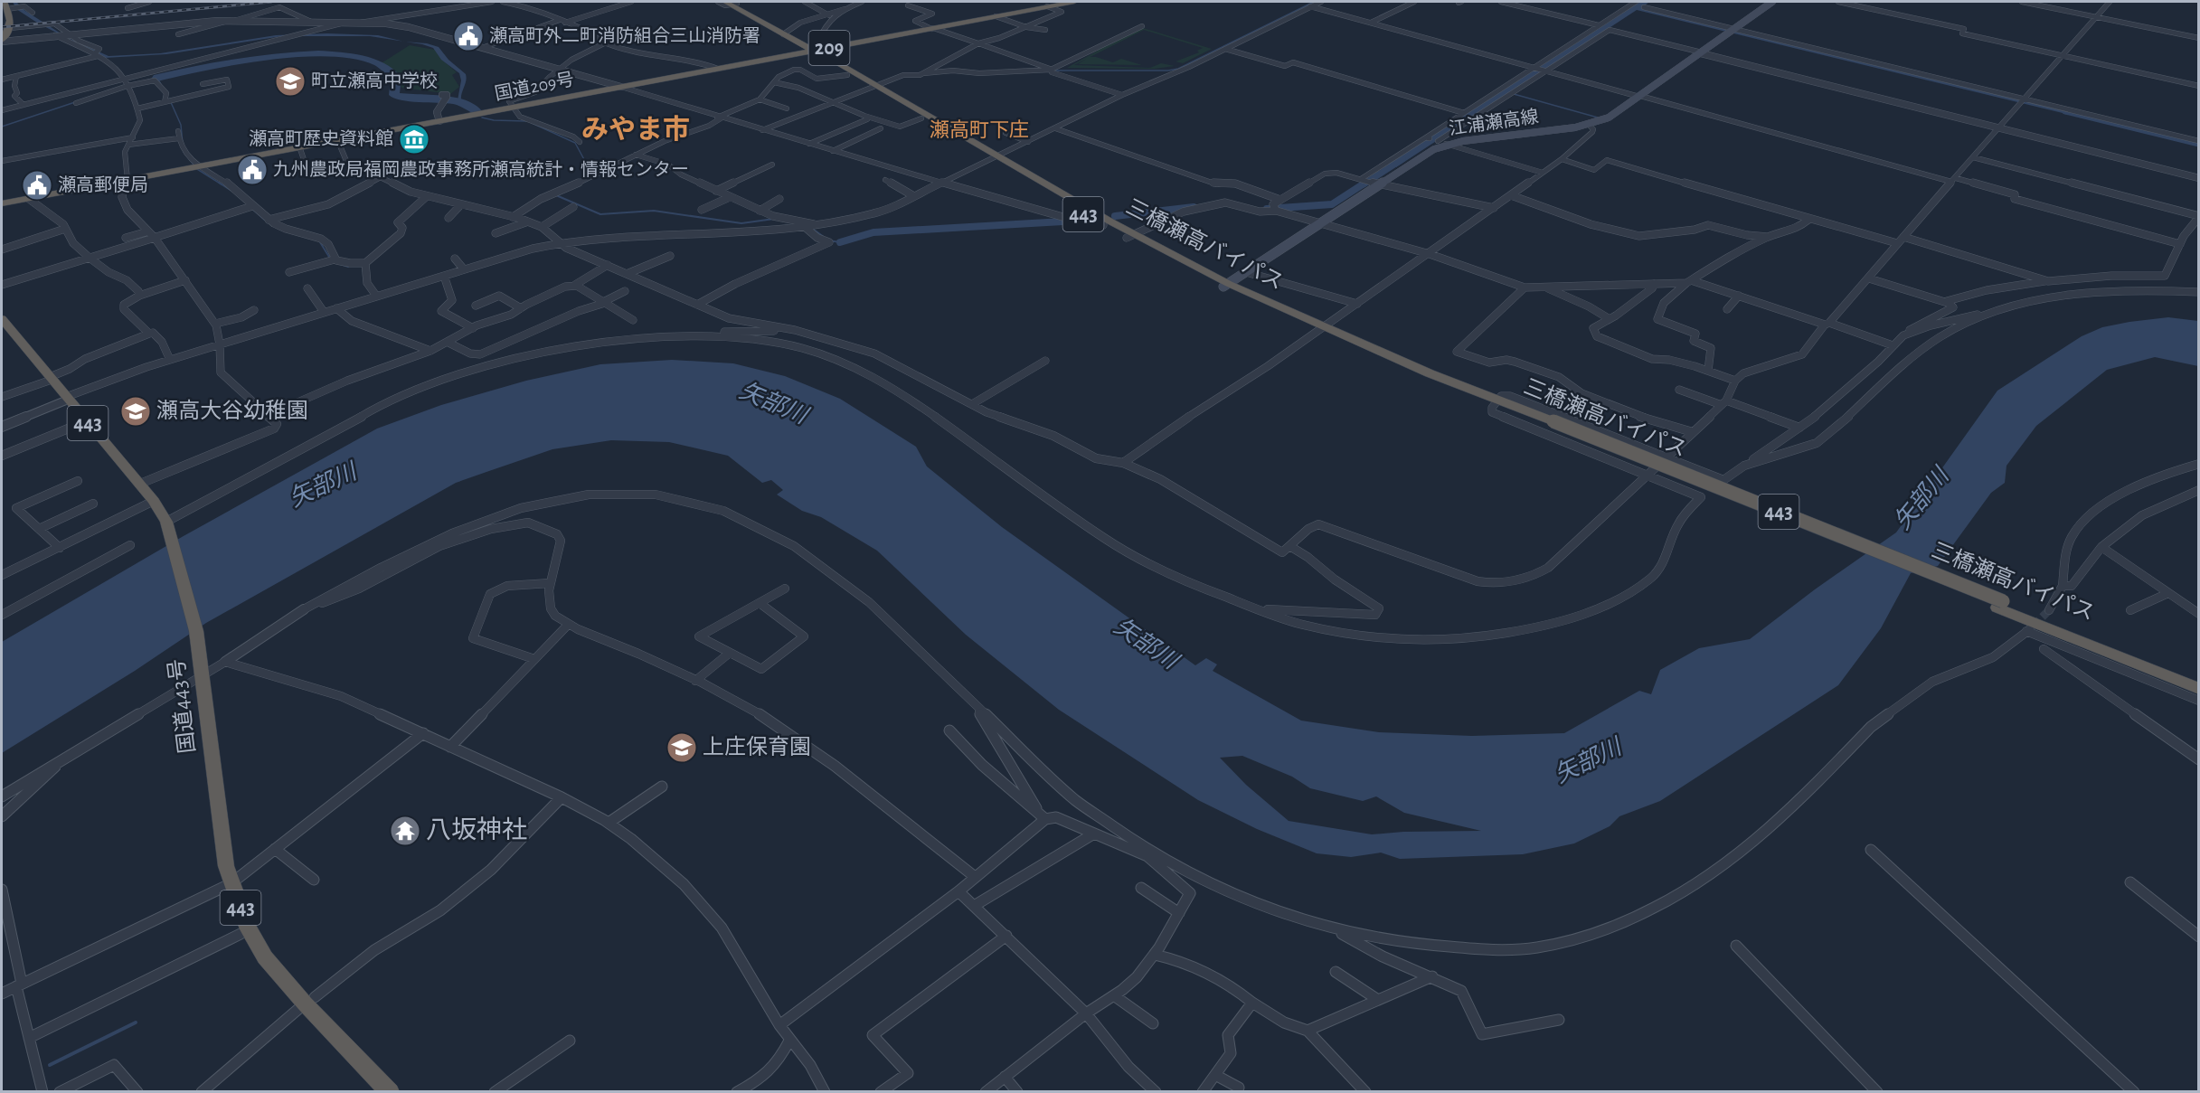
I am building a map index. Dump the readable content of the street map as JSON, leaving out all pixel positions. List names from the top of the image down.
{
  "streets": {
    "highway": [
      "209",
      "国道209号",
      "443",
      "三橋瀬高バイパス",
      "国道443号"
    ],
    "main road": ["江浦瀬高線"]
  },
  "crossings": [
    ["国道209号", "443"],
    ["国道209号", "三橋瀬高バイパス"],
    ["江浦瀬高線", "三橋瀬高バイパス"],
    ["443", "三橋瀬高バイパス"]
  ],
  "districts": ["みやま市", "瀬高町下庄"],
  "water": ["矢部川"],
  "places": {
    "public building": ["瀬高町外二町消防組合三山消防署", "九州農政局福岡農政事務所瀬高統計・情報センター", "瀬高郵便局"],
    "school or university": ["町立瀬高中学校", "瀬高大谷幼稚園", "上庄保育園"],
    "museum": ["瀬高町歴史資料館"],
    "temple": ["八坂神社"]
  }
}
